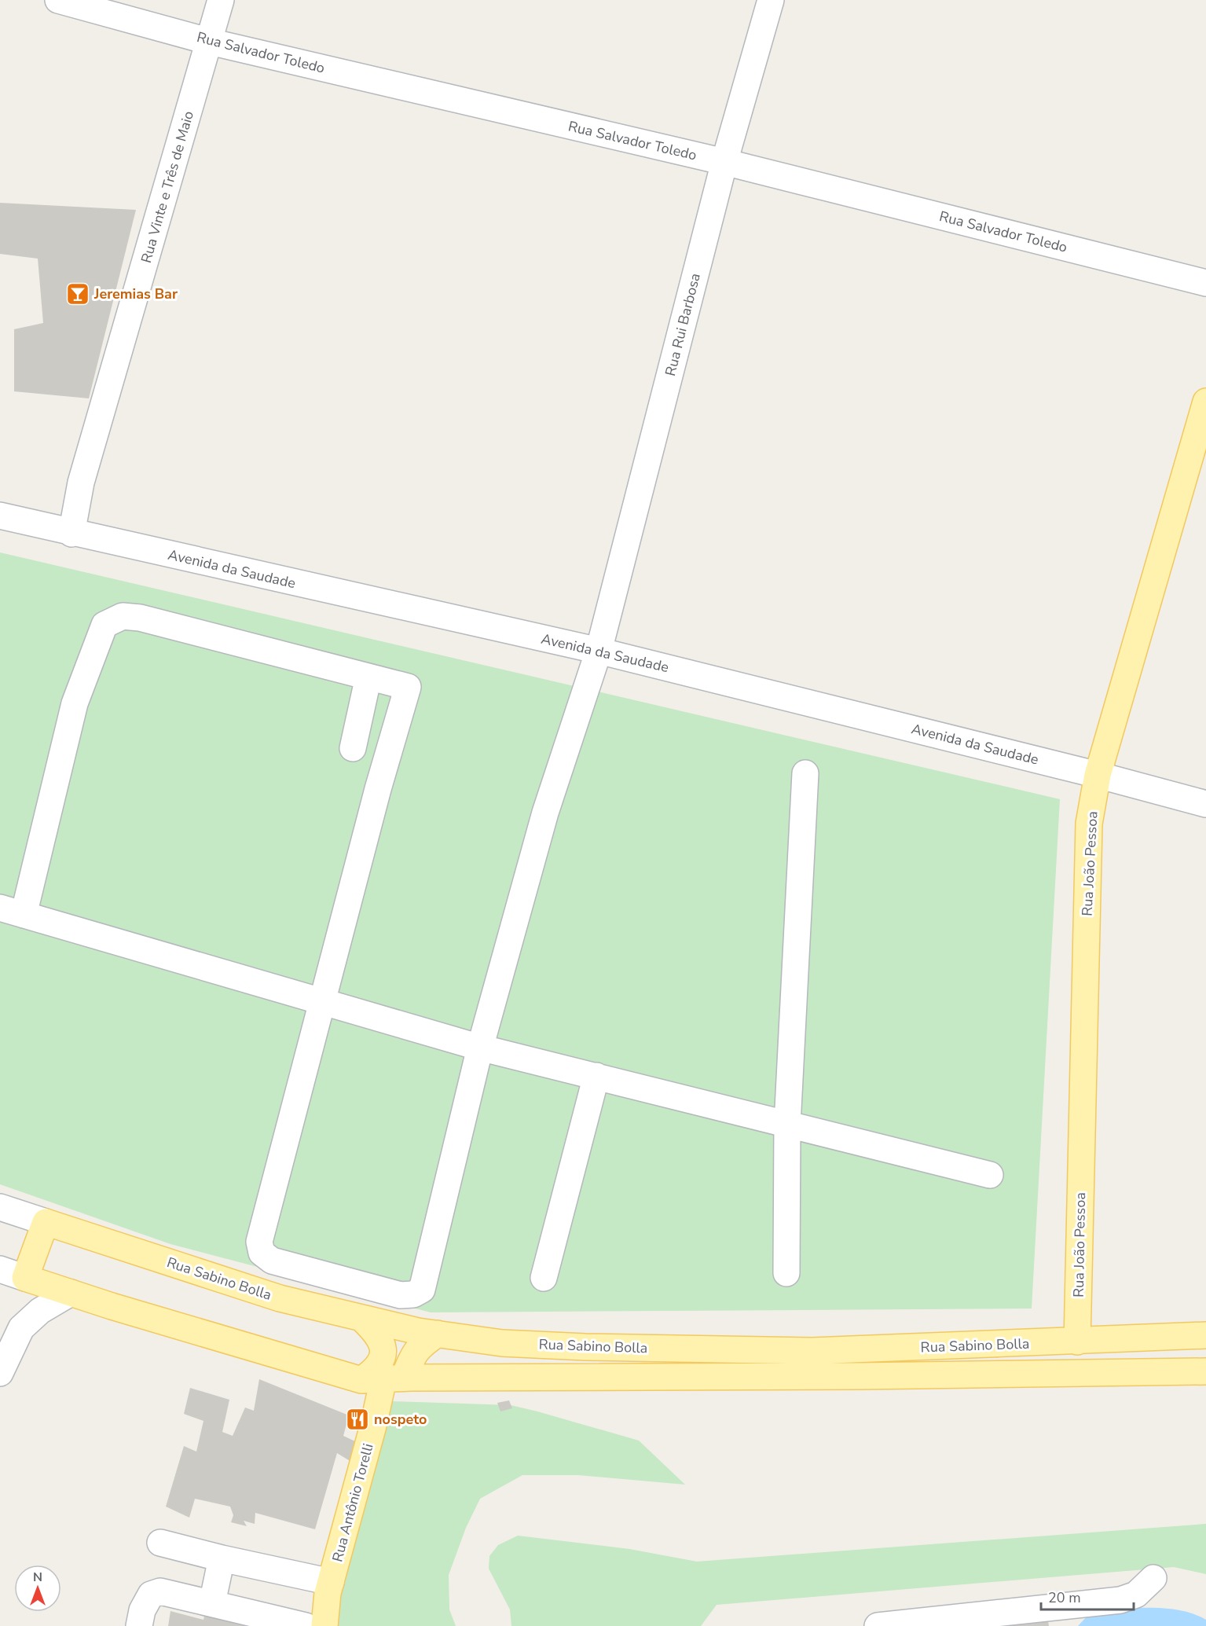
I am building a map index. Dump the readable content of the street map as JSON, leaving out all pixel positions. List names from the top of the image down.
{
  "streets": {
    "main road": ["Rua João Pessoa", "Rua Sabino Bolla", "Rua Antônio Torelli"],
    "street": [
      "Rua Salvador Toledo",
      "Rua Vinte e Três de Maio",
      "Rua Rui Barbosa",
      "Avenida da Saudade"
    ]
  },
  "crossings": [
    ["Rua Salvador Toledo", "Rua Vinte e Três de Maio"],
    ["Rua Salvador Toledo", "Rua Rui Barbosa"],
    ["Rua Vinte e Três de Maio", "Avenida da Saudade"],
    ["Rua Rui Barbosa", "Avenida da Saudade"],
    ["Avenida da Saudade", "Rua João Pessoa"],
    ["Rua João Pessoa", "Rua Sabino Bolla"],
    ["Rua Sabino Bolla", "Rua Antônio Torelli"]
  ],
  "places": {
    "bar": ["Jeremias Bar"],
    "restaurant": ["nospeto"]
  },
  "scale_bar": "20 m",
  "north": "top"
}
